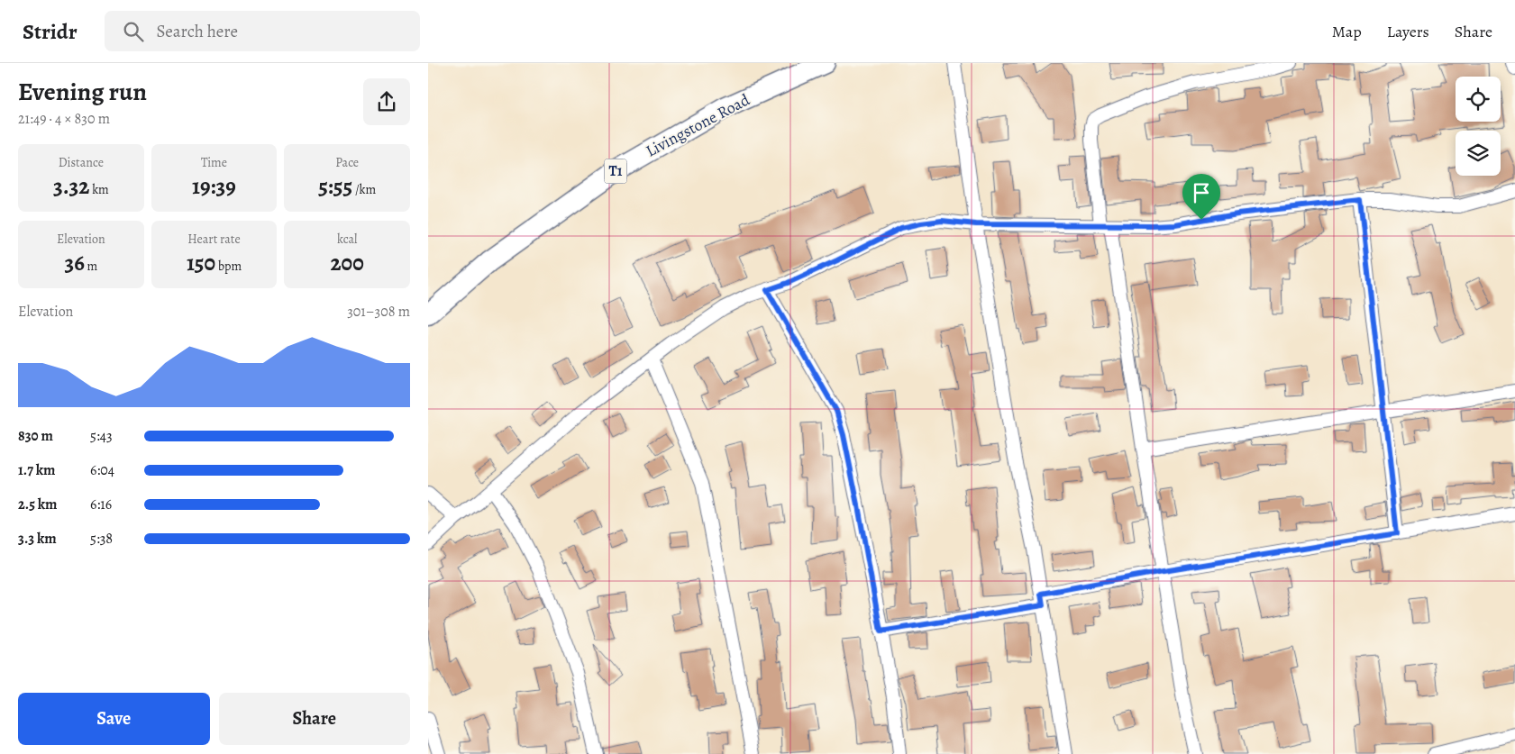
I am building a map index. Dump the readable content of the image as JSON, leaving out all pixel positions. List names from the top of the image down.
{
  "streets": {
    "highway": ["Livingstone Road", "T1"]
  },
  "page": {
    "header": "Stridr",
    "search": "Search here",
    "nav": ["Map", "Layers", "Share"],
    "heading": ["Evening run", "21:49 · 4 × 830 m"],
    "stats": [
      ["Distance", "3.32 km"],
      ["Time", "19:39"],
      ["Pace", "5:55 /km"],
      ["Elevation", "36 m"],
      ["Heart rate", "150 bpm"],
      ["kcal", "200"]
    ],
    "chart": ["Elevation", "301–308 m"],
    "list": [
      {
        "name": "830 m",
        "note": "5:43"
      },
      {
        "name": "1.7 km",
        "note": "6:04"
      },
      {
        "name": "2.5 km",
        "note": "6:16"
      },
      {
        "name": "3.3 km",
        "note": "5:38"
      }
    ],
    "buttons": ["Save", "Share"]
  }
}
